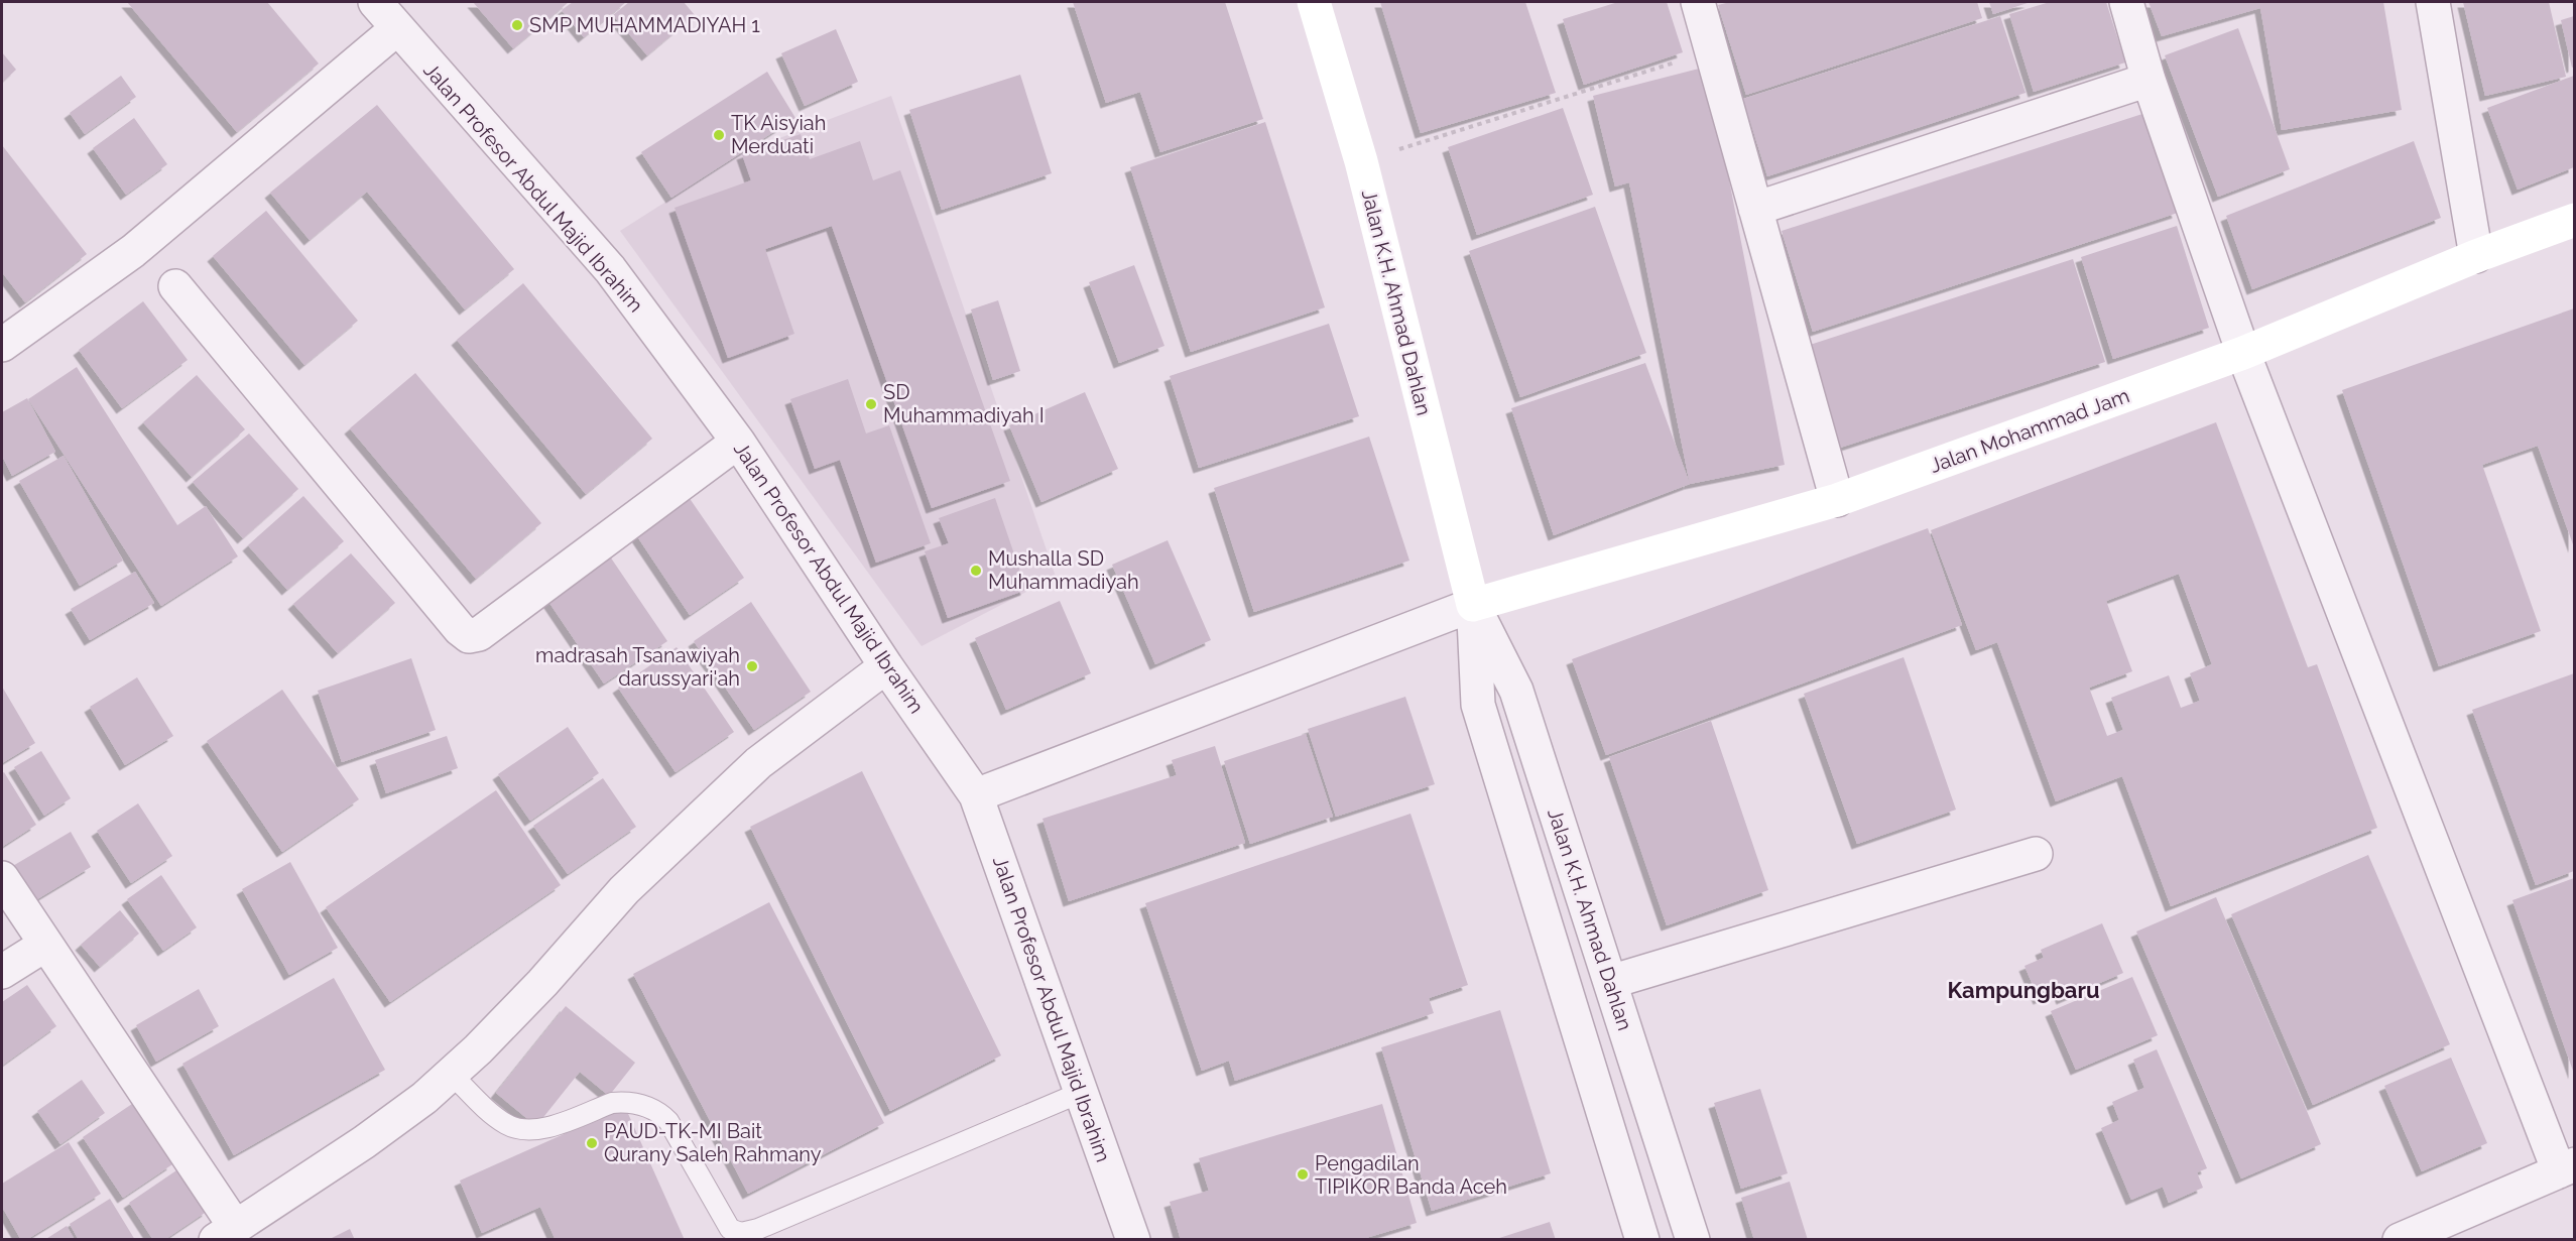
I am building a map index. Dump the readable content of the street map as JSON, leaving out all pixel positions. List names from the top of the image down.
{
  "streets": {
    "main road": ["Jalan K.H. Ahmad Dahlan", "Jalan Mohammad Jam"],
    "street": ["Jalan Profesor Abdul Majid Ibrahim"]
  },
  "crossings": [
    ["Jalan K.H. Ahmad Dahlan", "Jalan Mohammad Jam"]
  ],
  "districts": ["Kampungbaru"],
  "places": [
    "SMP MUHAMMADIYAH 1",
    "TK Aisyiah Merduati",
    "SD Muhammadiyah I",
    "Mushalla SD Muhammadiyah",
    "madrasah Tsanawiyah darussyari'ah",
    "PAUD-TK-MI Bait Qurany Saleh Rahmany",
    "Pengadilan TIPIKOR Banda Aceh"
  ]
}
